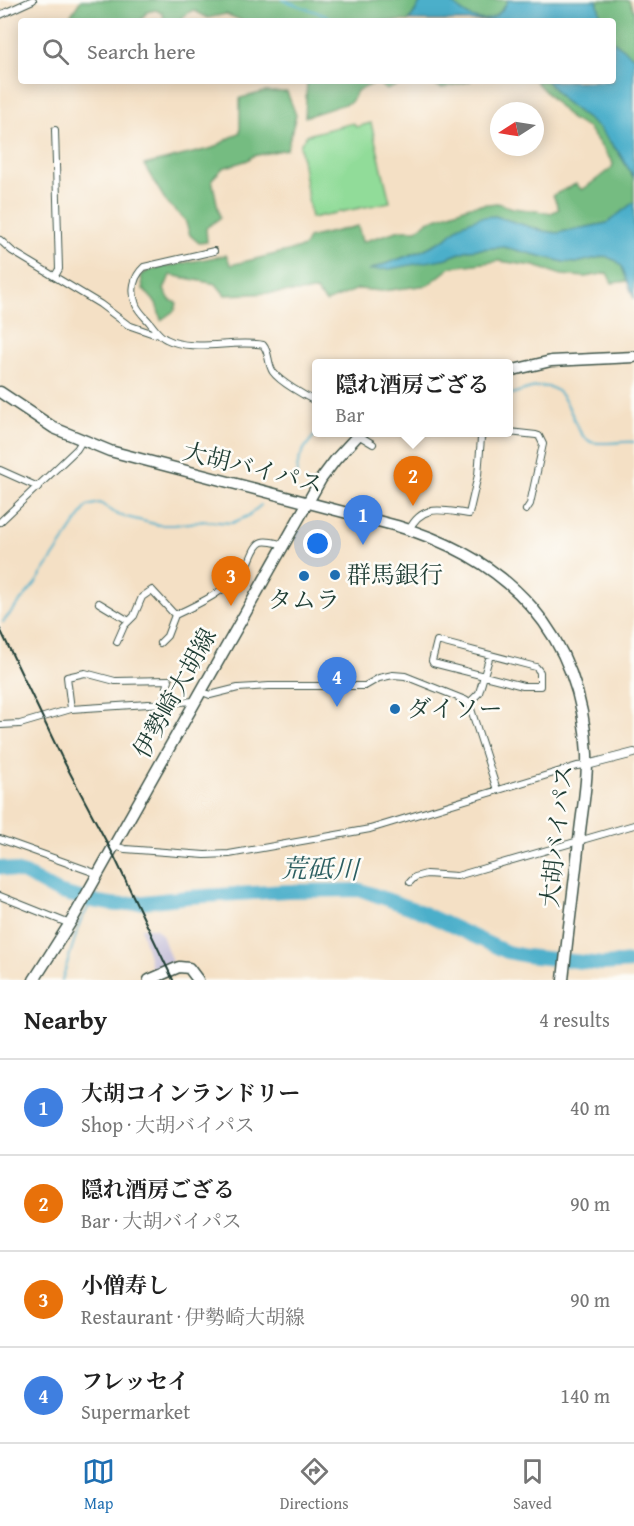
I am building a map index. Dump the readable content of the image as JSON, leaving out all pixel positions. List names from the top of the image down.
{
  "streets": {
    "main road": ["大胡バイパス", "伊勢崎大胡線"]
  },
  "crossings": [
    ["大胡バイパス", "伊勢崎大胡線"]
  ],
  "water": ["荒砥川"],
  "places": ["群馬銀行", "タムラ", "ダイソー"],
  "north": "left",
  "page": {
    "search": "Search here",
    "popup": ["隠れ酒房ござる", "Bar"],
    "pins": [
      "2",
      "1",
      "3",
      "4"
    ],
    "heading": ["Nearby", "4 results"],
    "list": [
      {
        "mark": "1",
        "name": "大胡コインランドリー",
        "note": "Shop · 大胡バイパス",
        "value": "40 m"
      },
      {
        "mark": "2",
        "name": "隠れ酒房ござる",
        "note": "Bar · 大胡バイパス",
        "value": "90 m"
      },
      {
        "mark": "3",
        "name": "小僧寿し",
        "note": "Restaurant · 伊勢崎大胡線",
        "value": "90 m"
      },
      {
        "mark": "4",
        "name": "フレッセイ",
        "note": "Supermarket",
        "value": "140 m"
      }
    ],
    "nav": ["Map", "Directions", "Saved"]
  }
}
